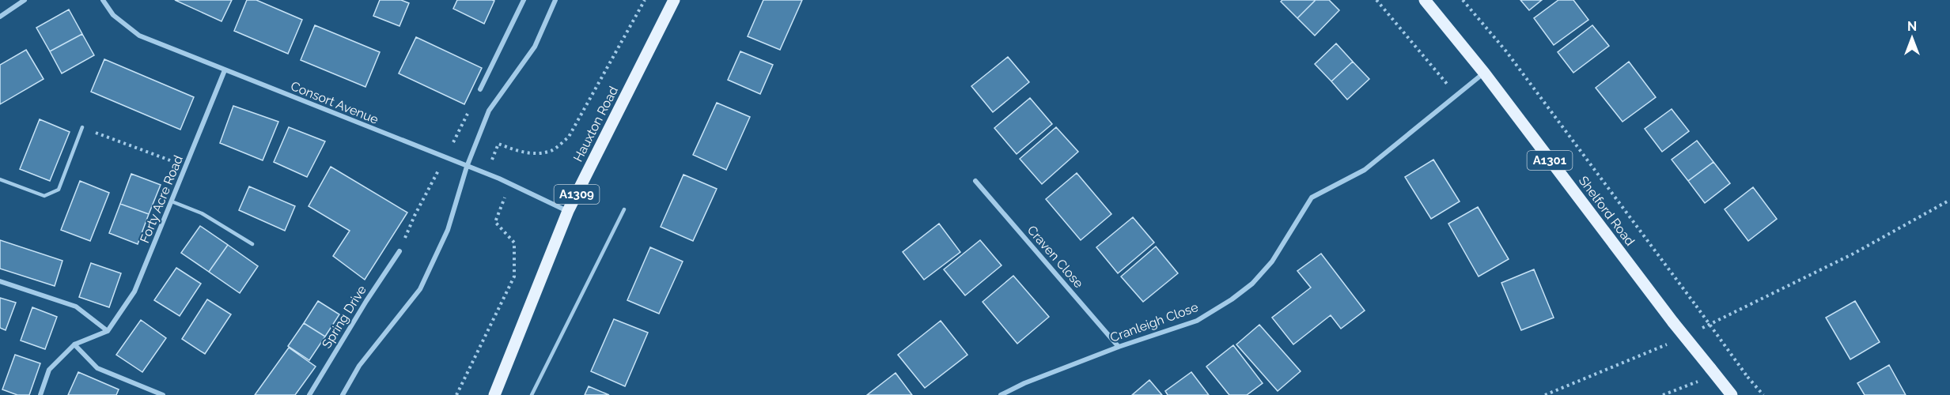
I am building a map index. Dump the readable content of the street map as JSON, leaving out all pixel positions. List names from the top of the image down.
{
  "streets": {
    "main road": [
      "Hauxton Road",
      "A1301",
      "A1309",
      "Shelford Road"
    ],
    "street": [
      "Consort Avenue",
      "Forty Acre Road",
      "Craven Close",
      "Spring Drive",
      "Cranleigh Close"
    ]
  },
  "crossings": [
    ["Consort Avenue", "Hauxton Road"],
    ["Consort Avenue", "Forty Acre Road"],
    ["Shelford Road", "Cranleigh Close"],
    ["Craven Close", "Cranleigh Close"]
  ],
  "north": "top"
}
